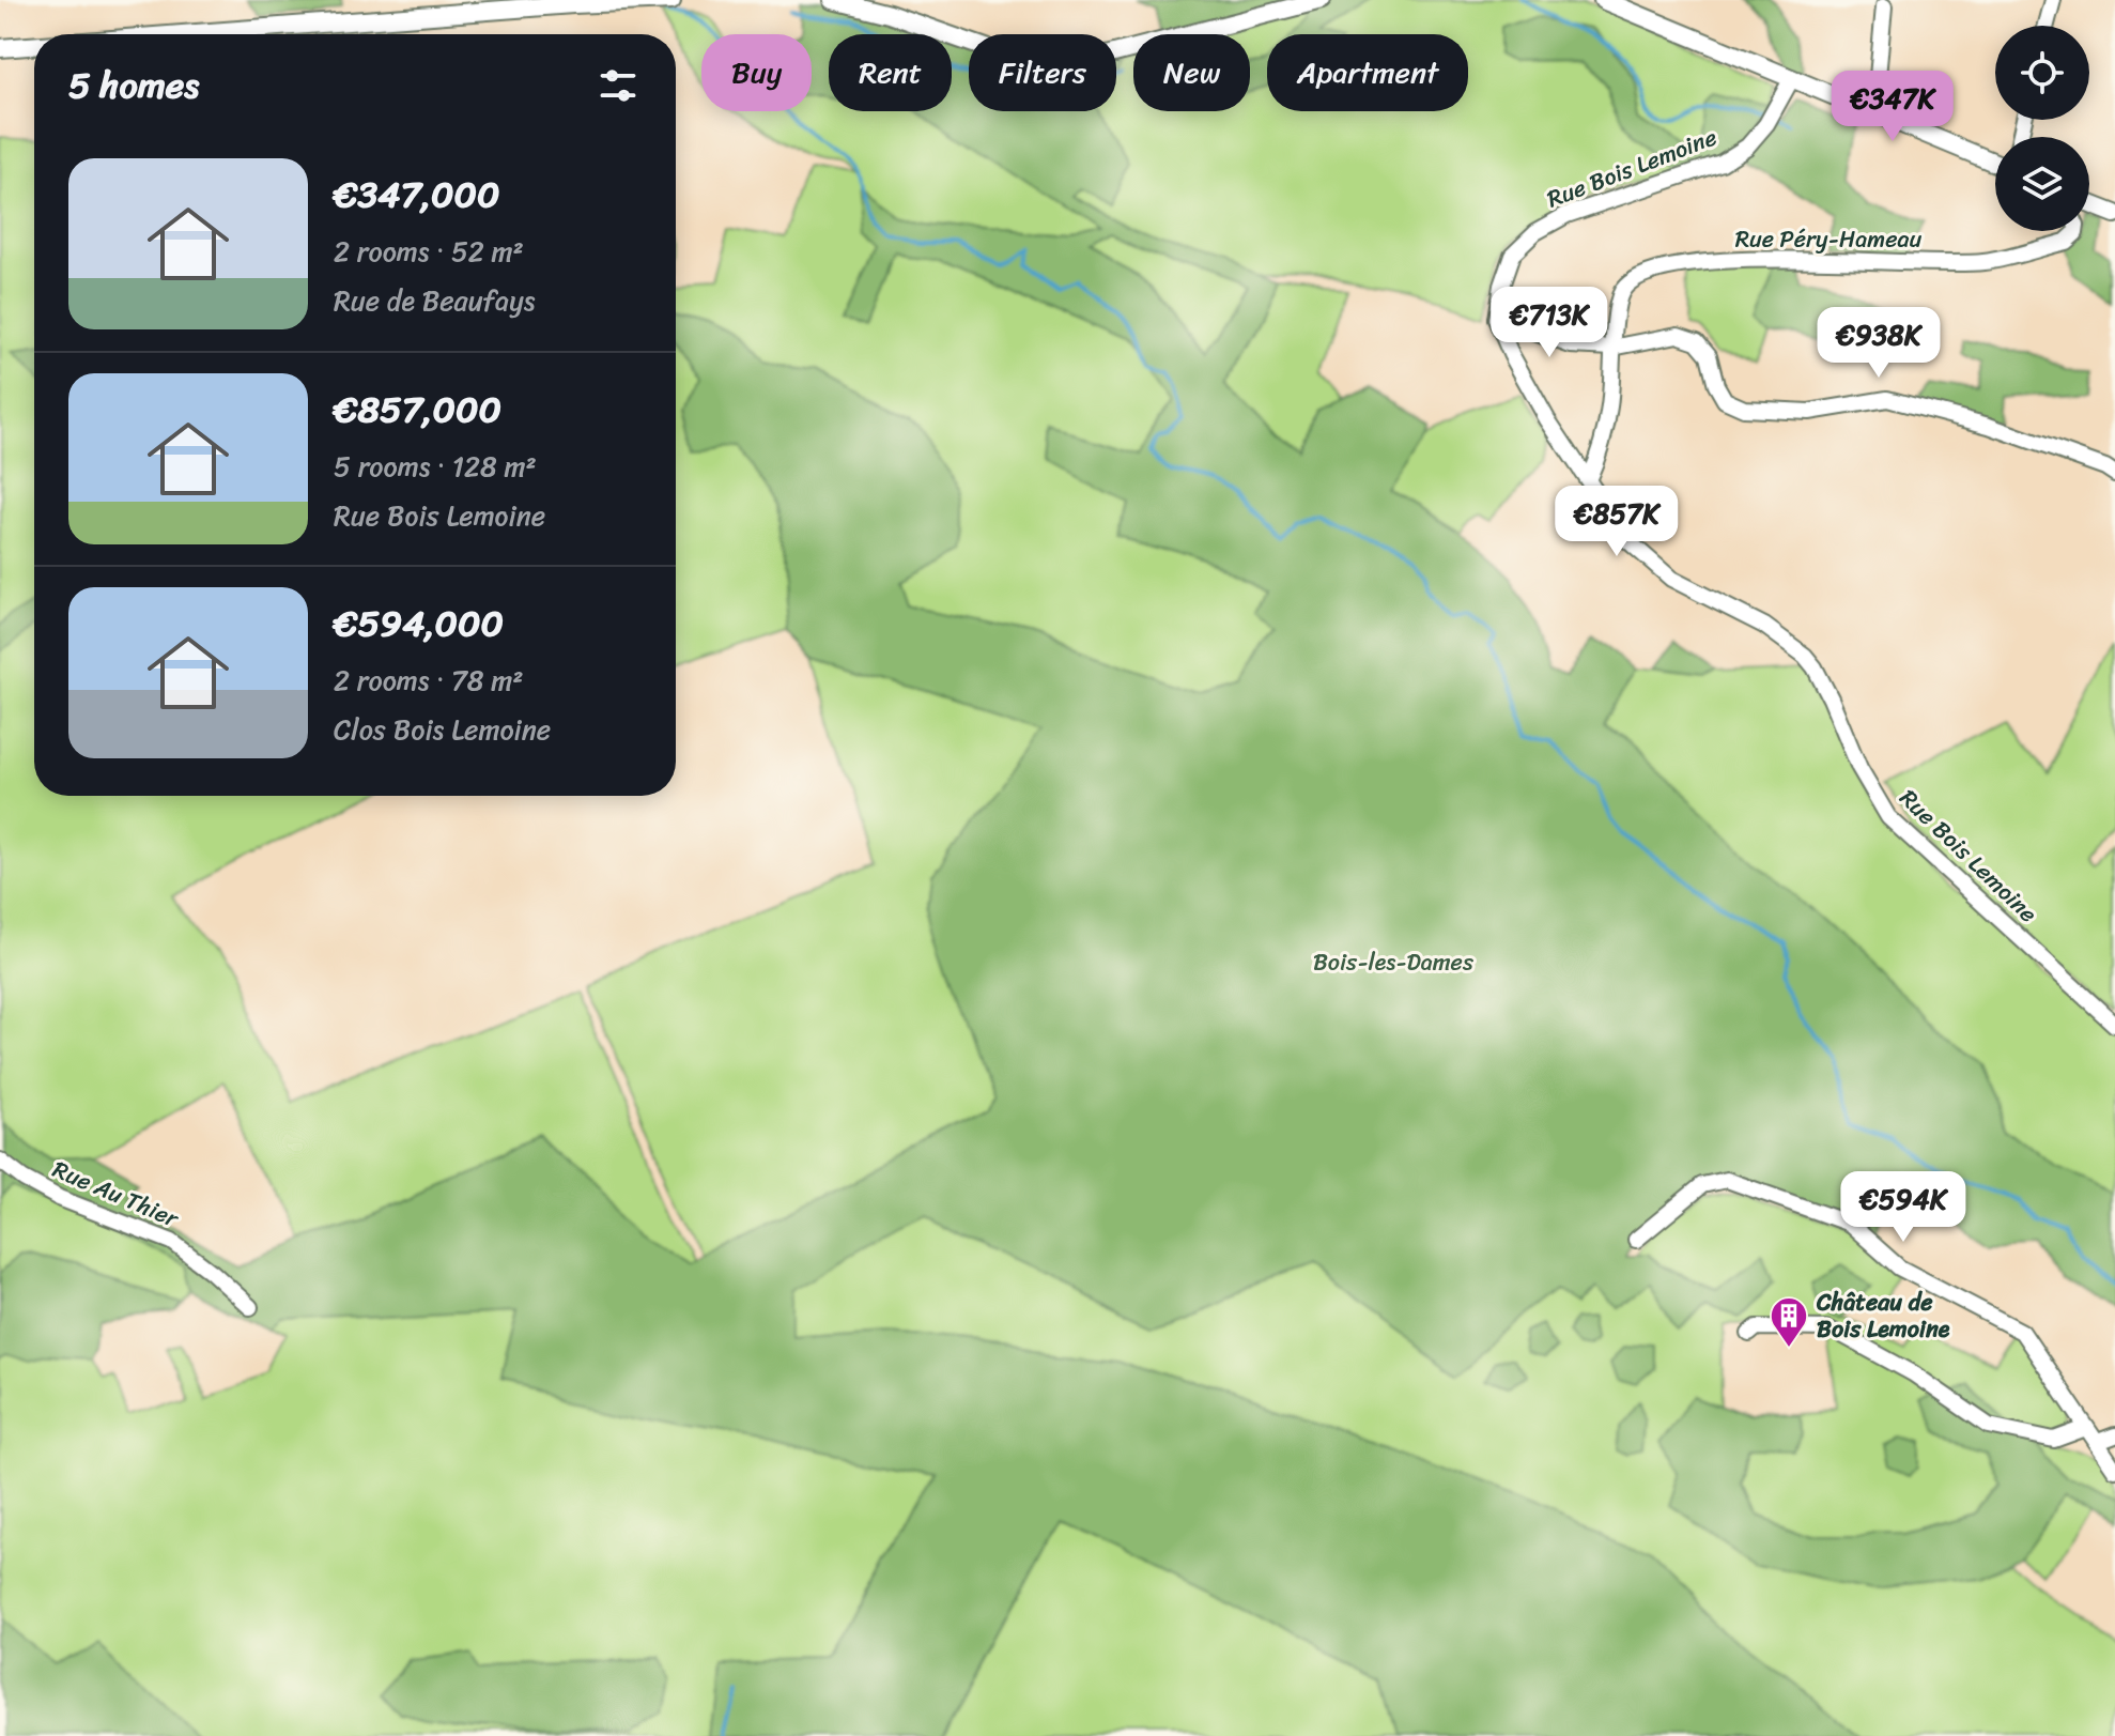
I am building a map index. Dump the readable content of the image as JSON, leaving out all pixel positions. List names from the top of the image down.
{
  "streets": {
    "street": ["Rue Bois Lemoine", "Rue Péry-Hameau", "Rue Au Thier"]
  },
  "crossings": [
    ["Rue Bois Lemoine", "Rue Péry-Hameau"]
  ],
  "parks": ["Bois-les-Dames"],
  "places": {
    "building": ["Château de Bois Lemoine"]
  },
  "page": {
    "chip": [
      "Buy",
      "Rent",
      "Filters",
      "New",
      "Apartment"
    ],
    "heading": "5 homes",
    "price": [
      "€347K",
      "€713K",
      "€938K",
      "€857K",
      "€594K"
    ],
    "list": [
      {
        "name": "€347,000",
        "note": "2 rooms · 52 m² · Rue de Beaufays"
      },
      {
        "name": "€857,000",
        "note": "5 rooms · 128 m² · Rue Bois Lemoine"
      },
      {
        "name": "€594,000",
        "note": "2 rooms · 78 m² · Clos Bois Lemoine"
      }
    ]
  }
}
